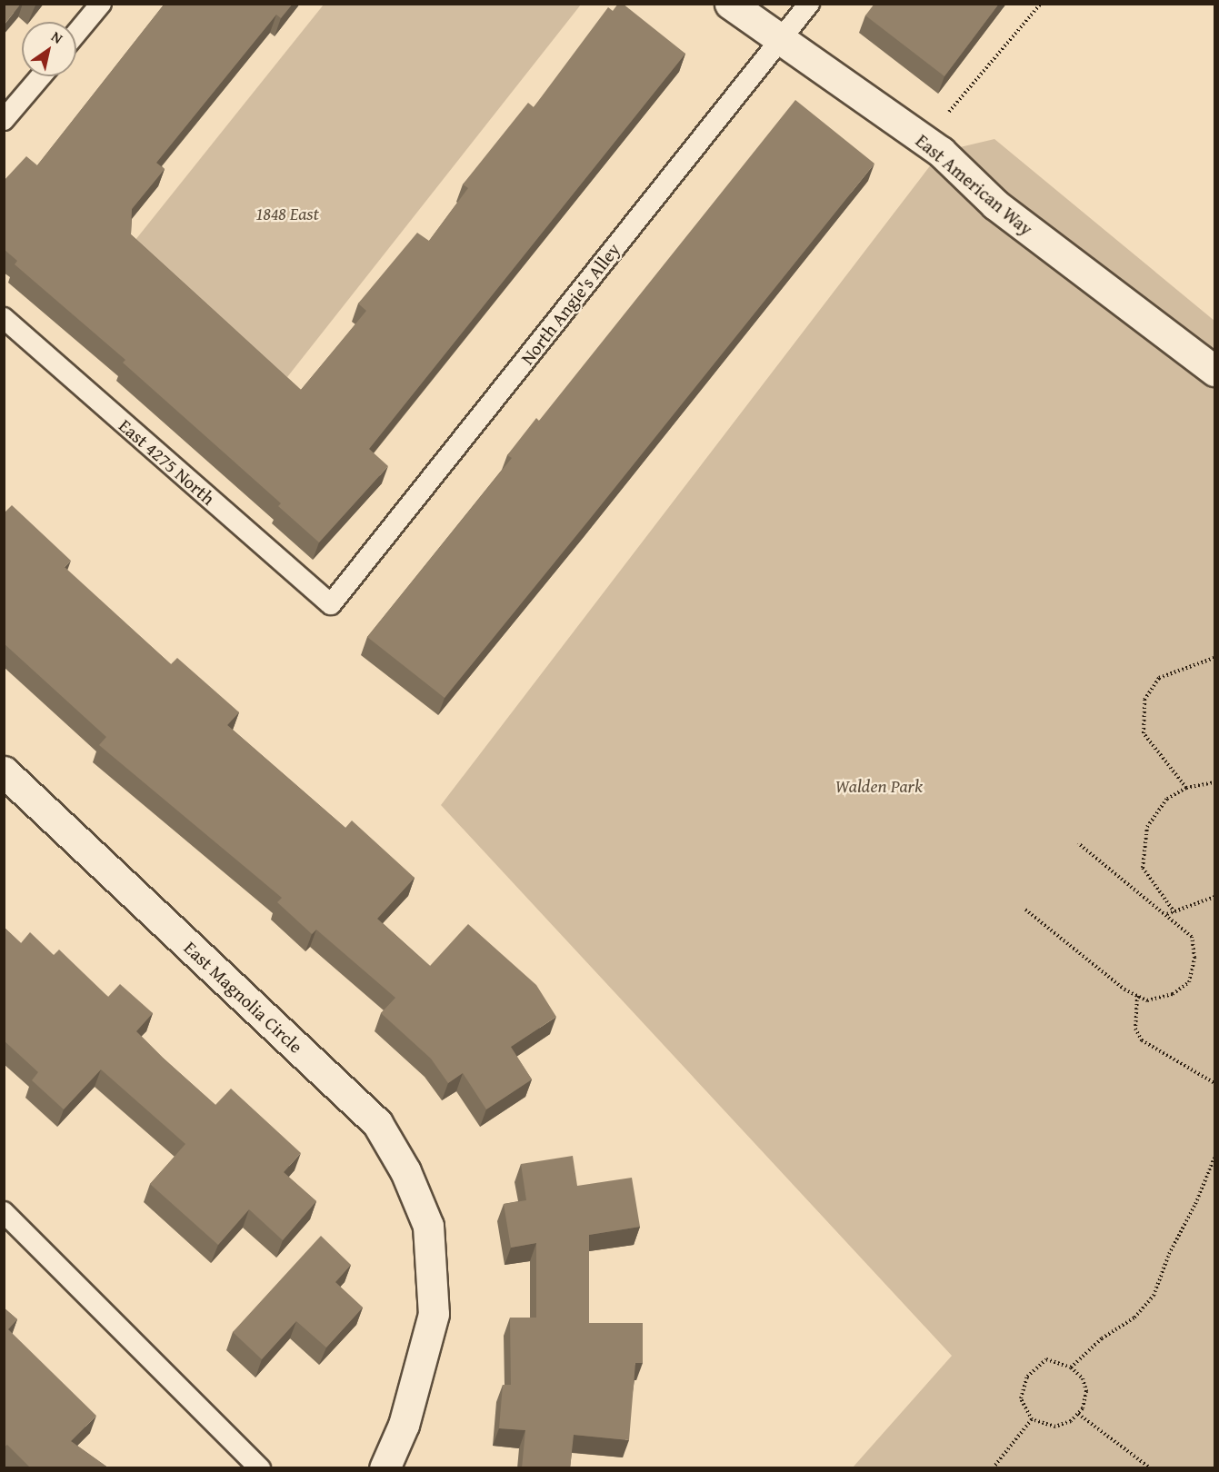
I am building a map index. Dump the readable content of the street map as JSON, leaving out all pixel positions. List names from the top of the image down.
{
  "streets": {
    "street": ["East American Way", "East Magnolia Circle"],
    "lane": ["North Angie's Alley", "East 4275 North"]
  },
  "crossings": [
    ["East American Way", "North Angie's Alley"],
    ["North Angie's Alley", "East 4275 North"]
  ],
  "parks": ["1848 East", "Walden Park"],
  "north": "top right"
}
